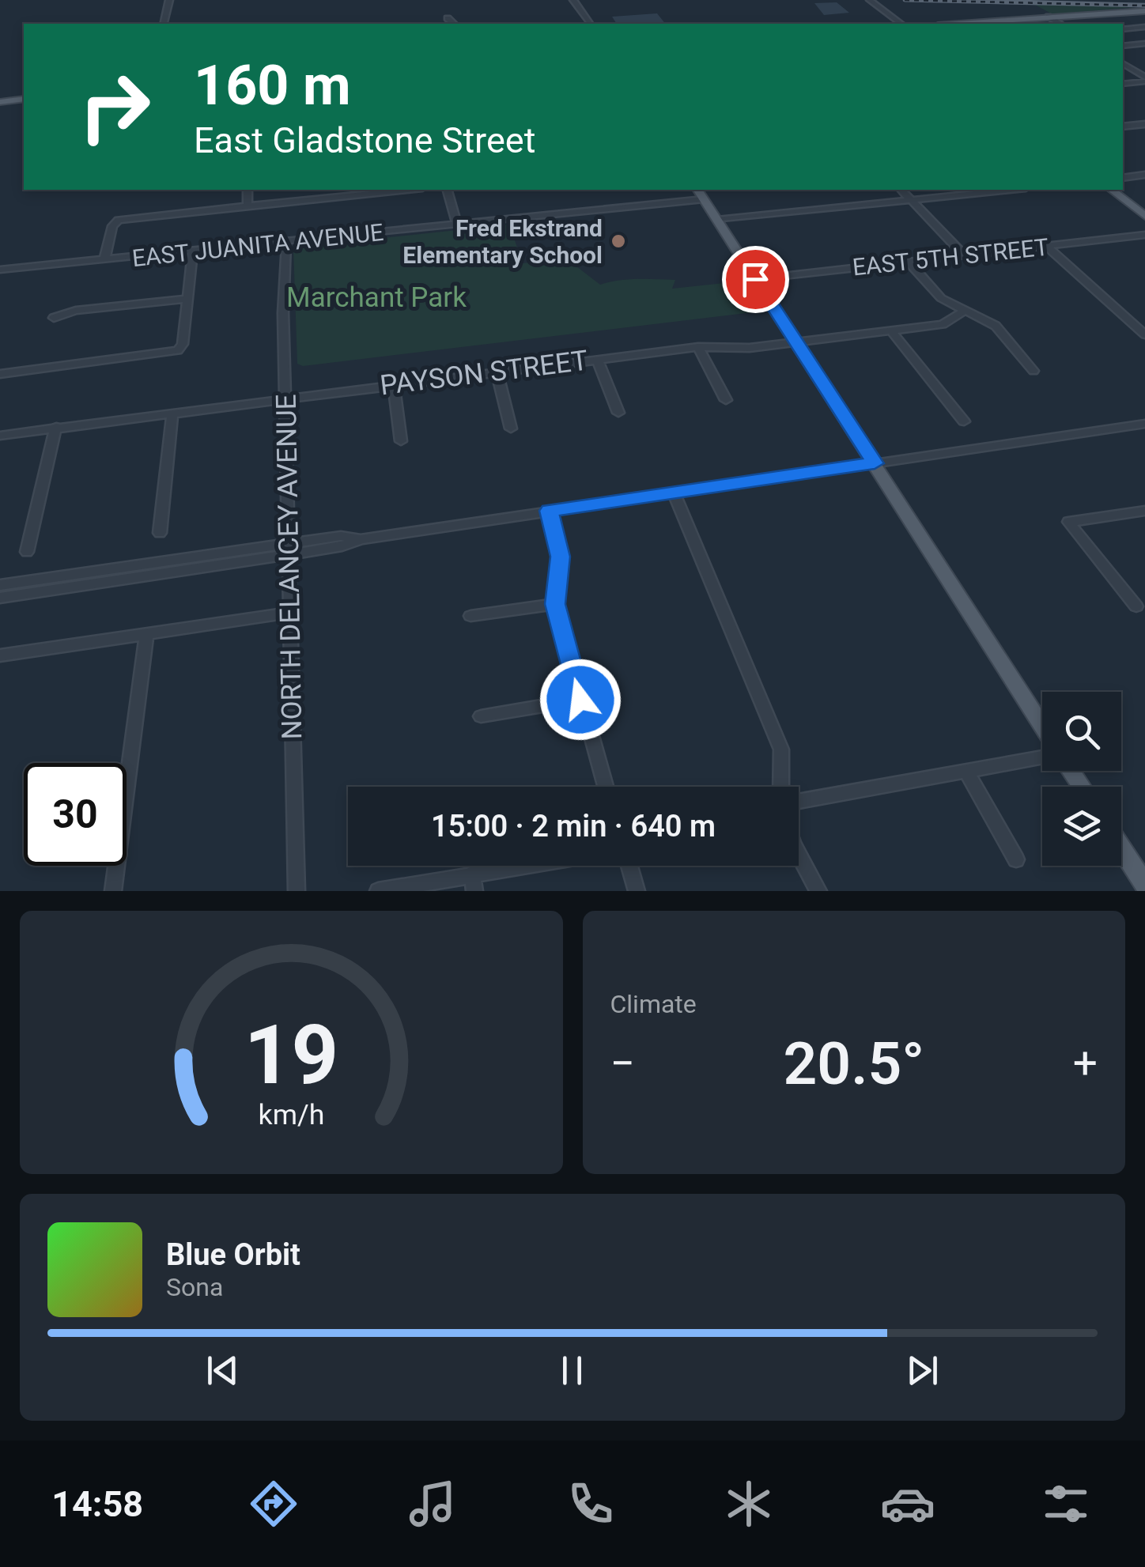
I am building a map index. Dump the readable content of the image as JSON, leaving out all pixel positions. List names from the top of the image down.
{
  "streets": {
    "street": [
      "EAST JUANITA AVENUE",
      "EAST 5TH STREET",
      "PAYSON STREET",
      "NORTH DELANCEY AVENUE"
    ]
  },
  "crossings": [
    ["EAST JUANITA AVENUE", "NORTH DELANCEY AVENUE"],
    ["PAYSON STREET", "NORTH DELANCEY AVENUE"]
  ],
  "parks": ["Marchant Park"],
  "places": ["Fred Ekstrand Elementary School"],
  "page": {
    "turn": ["160 m", "East Gladstone Street"],
    "limit": "30",
    "trip": "15:00 · 2 min · 640 m",
    "tile": "Climate",
    "heat": ["−", "20.5°", "+"],
    "song": ["Blue Orbit", "Sona"],
    "tabs": "14:58",
    "gauge": ["19", "km/h"]
  }
}
